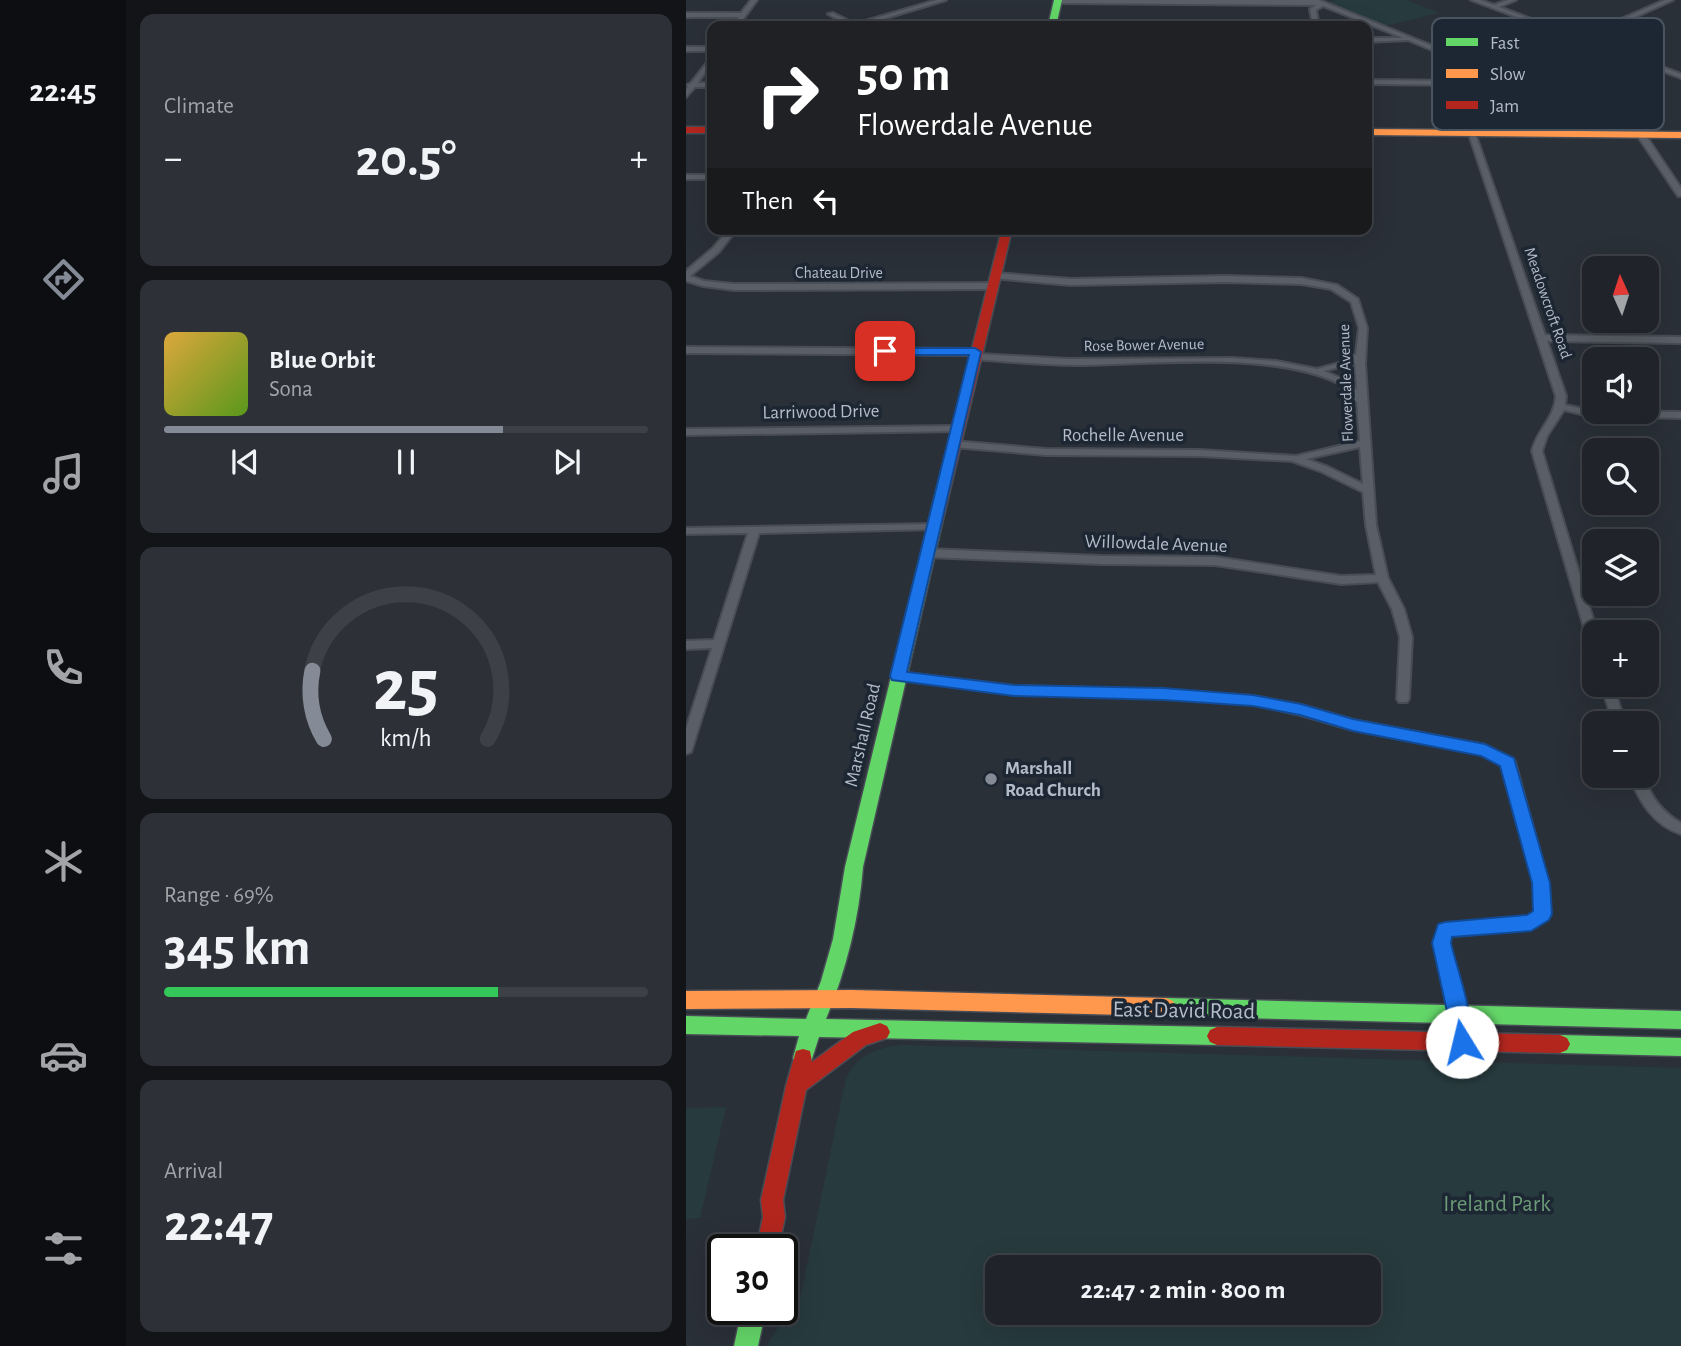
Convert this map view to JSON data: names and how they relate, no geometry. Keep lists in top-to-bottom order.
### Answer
{
  "streets": {
    "street": [
      "Chateau Drive",
      "Meadowcroft Road",
      "Rose Bower Avenue",
      "Flowerdale Avenue",
      "Larriwood Drive",
      "Rochelle Avenue",
      "Willowdale Avenue",
      "Marshall Road",
      "East David Road"
    ]
  },
  "crossings": [
    ["Chateau Drive", "Flowerdale Avenue"],
    ["Chateau Drive", "Marshall Road"],
    ["Rose Bower Avenue", "Flowerdale Avenue"],
    ["Rose Bower Avenue", "Marshall Road"],
    ["Flowerdale Avenue", "Rochelle Avenue"],
    ["Flowerdale Avenue", "Willowdale Avenue"],
    ["Flowerdale Avenue", "Marshall Road"],
    ["Larriwood Drive", "Rochelle Avenue"],
    ["Larriwood Drive", "Marshall Road"],
    ["Rochelle Avenue", "Marshall Road"],
    ["Willowdale Avenue", "Marshall Road"],
    ["Marshall Road", "East David Road"]
  ],
  "parks": ["Ireland Park"],
  "places": ["Marshall Road Church"],
  "legend": ["Fast", "Slow", "Jam"],
  "north": "top",
  "page": {
    "tabs": "22:45",
    "tile": [
      "Climate",
      ["Range · 69%", "345 km"],
      ["Arrival", "22:47"]
    ],
    "turn": ["50 m", "Flowerdale Avenue"],
    "heat": ["−", "20.5°", "+"],
    "then": "Then",
    "map_buttons": ["+", "−"],
    "song": ["Blue Orbit", "Sona"],
    "limit": "30",
    "trip": "22:47 · 2 min · 800 m",
    "gauge": ["25", "km/h"]
  }
}
